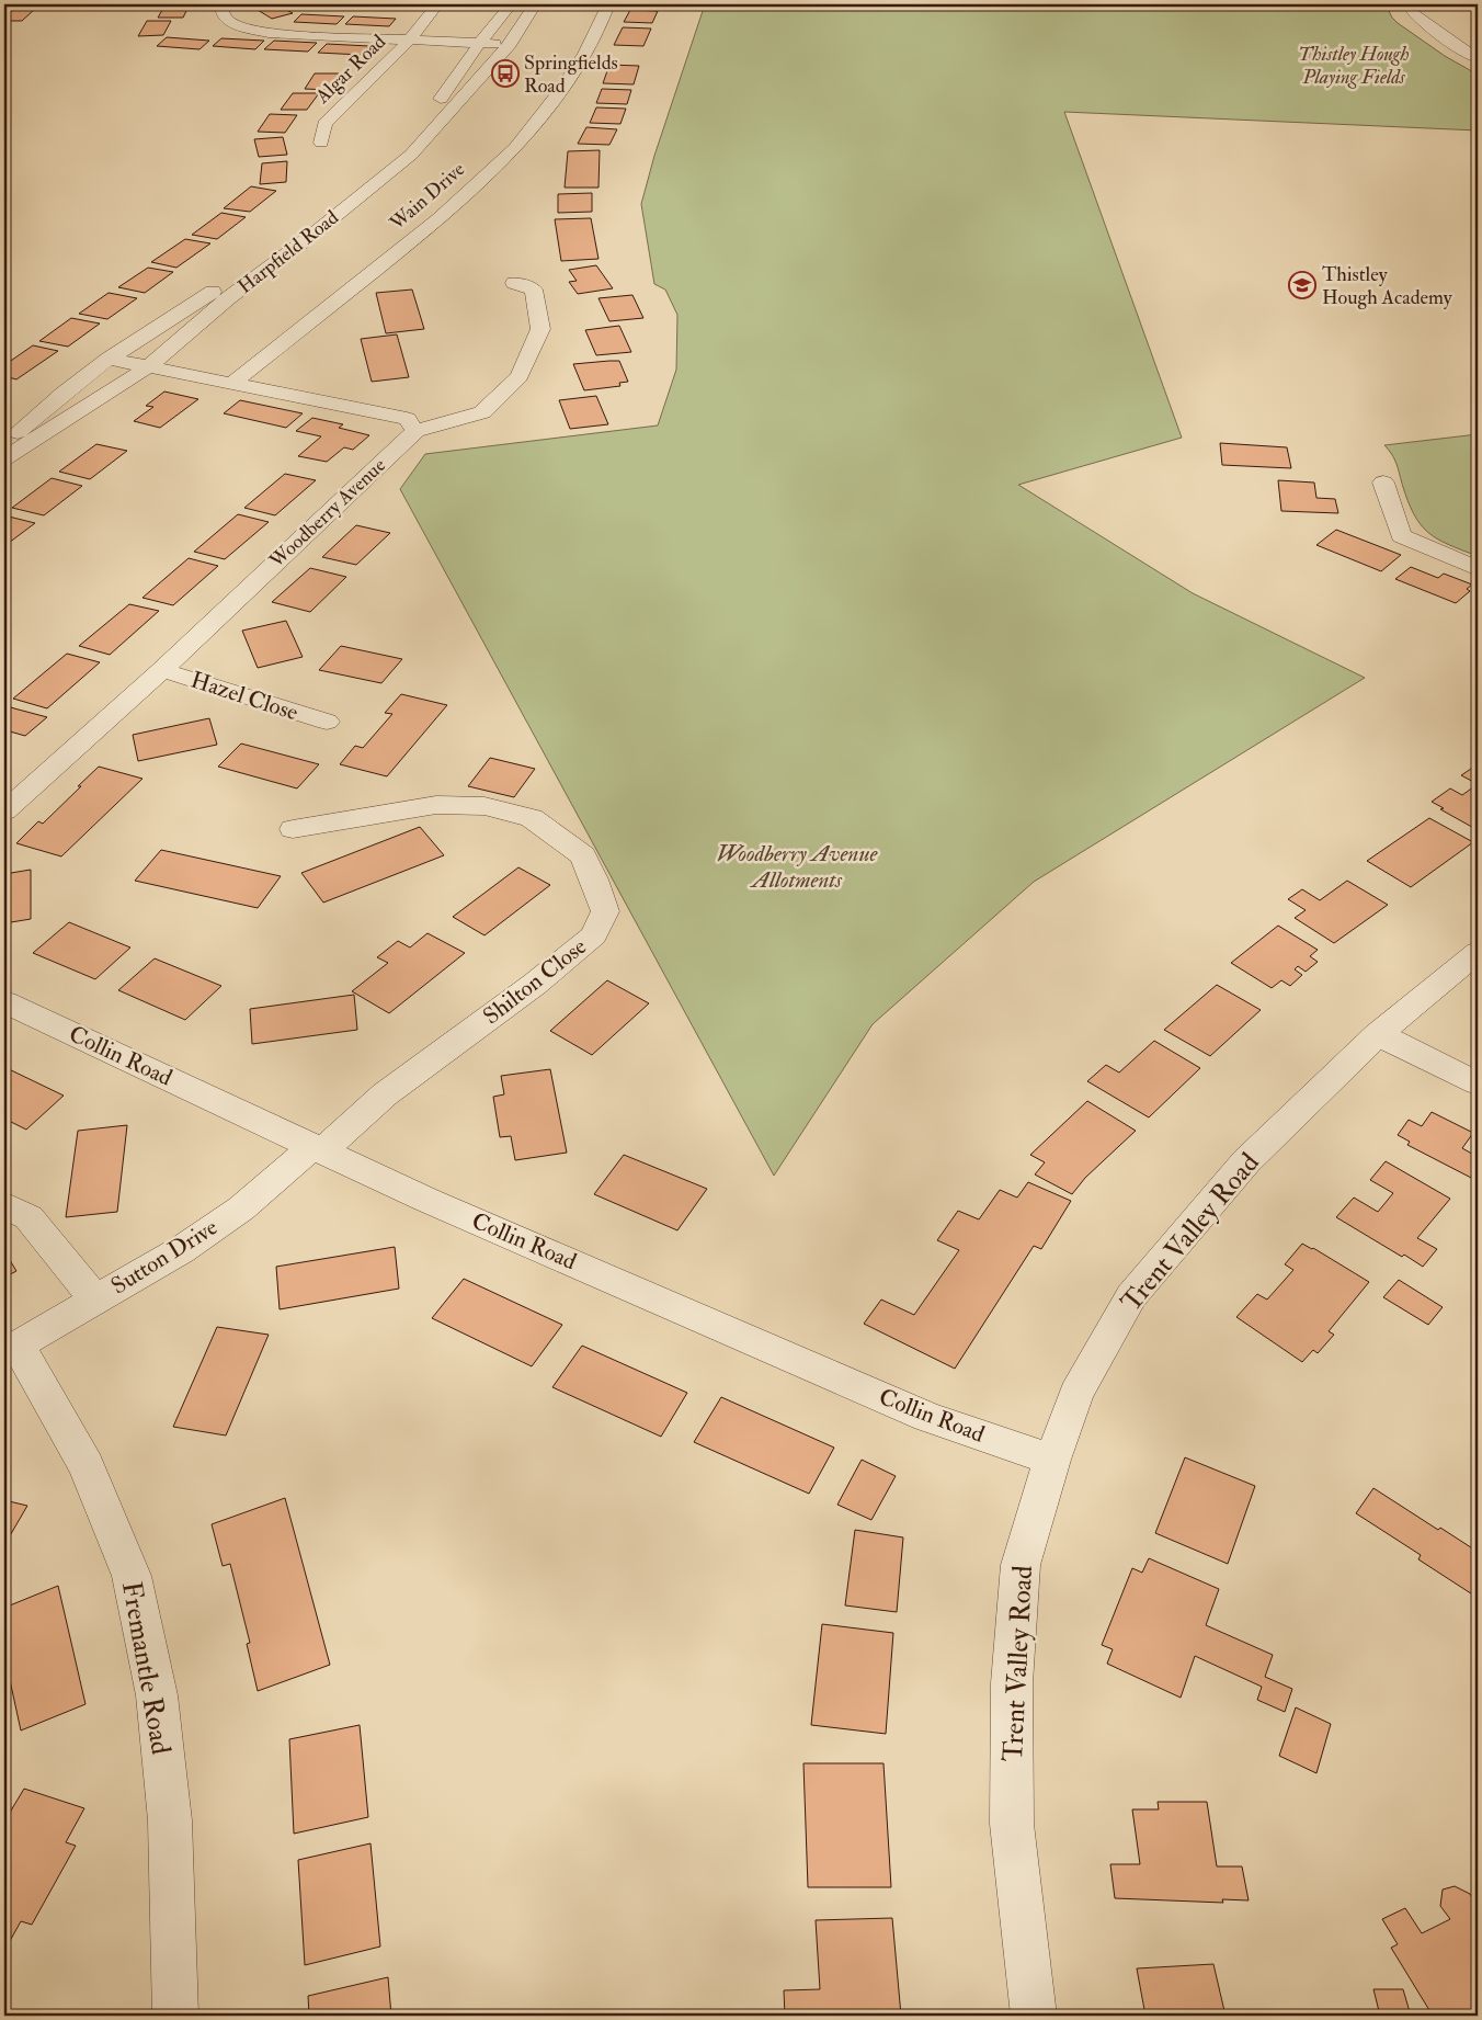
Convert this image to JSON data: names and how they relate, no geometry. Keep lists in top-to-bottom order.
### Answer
{
  "streets": {
    "street": [
      "Algar Road",
      "Wain Drive",
      "Harpfield Road",
      "Woodberry Avenue",
      "Hazel Close",
      "Shilton Close",
      "Collin Road",
      "Trent Valley Road",
      "Sutton Drive",
      "Fremantle Road"
    ]
  },
  "crossings": [
    ["Woodberry Avenue", "Hazel Close"],
    ["Shilton Close", "Collin Road"],
    ["Shilton Close", "Sutton Drive"],
    ["Collin Road", "Trent Valley Road"],
    ["Collin Road", "Sutton Drive"],
    ["Sutton Drive", "Fremantle Road"]
  ],
  "parks": ["Thistley Hough Playing Fields", "Woodberry Avenue Allotments"],
  "places": {
    "bus stop": ["Springfields Road"],
    "school or university": ["Thistley Hough Academy"]
  }
}
